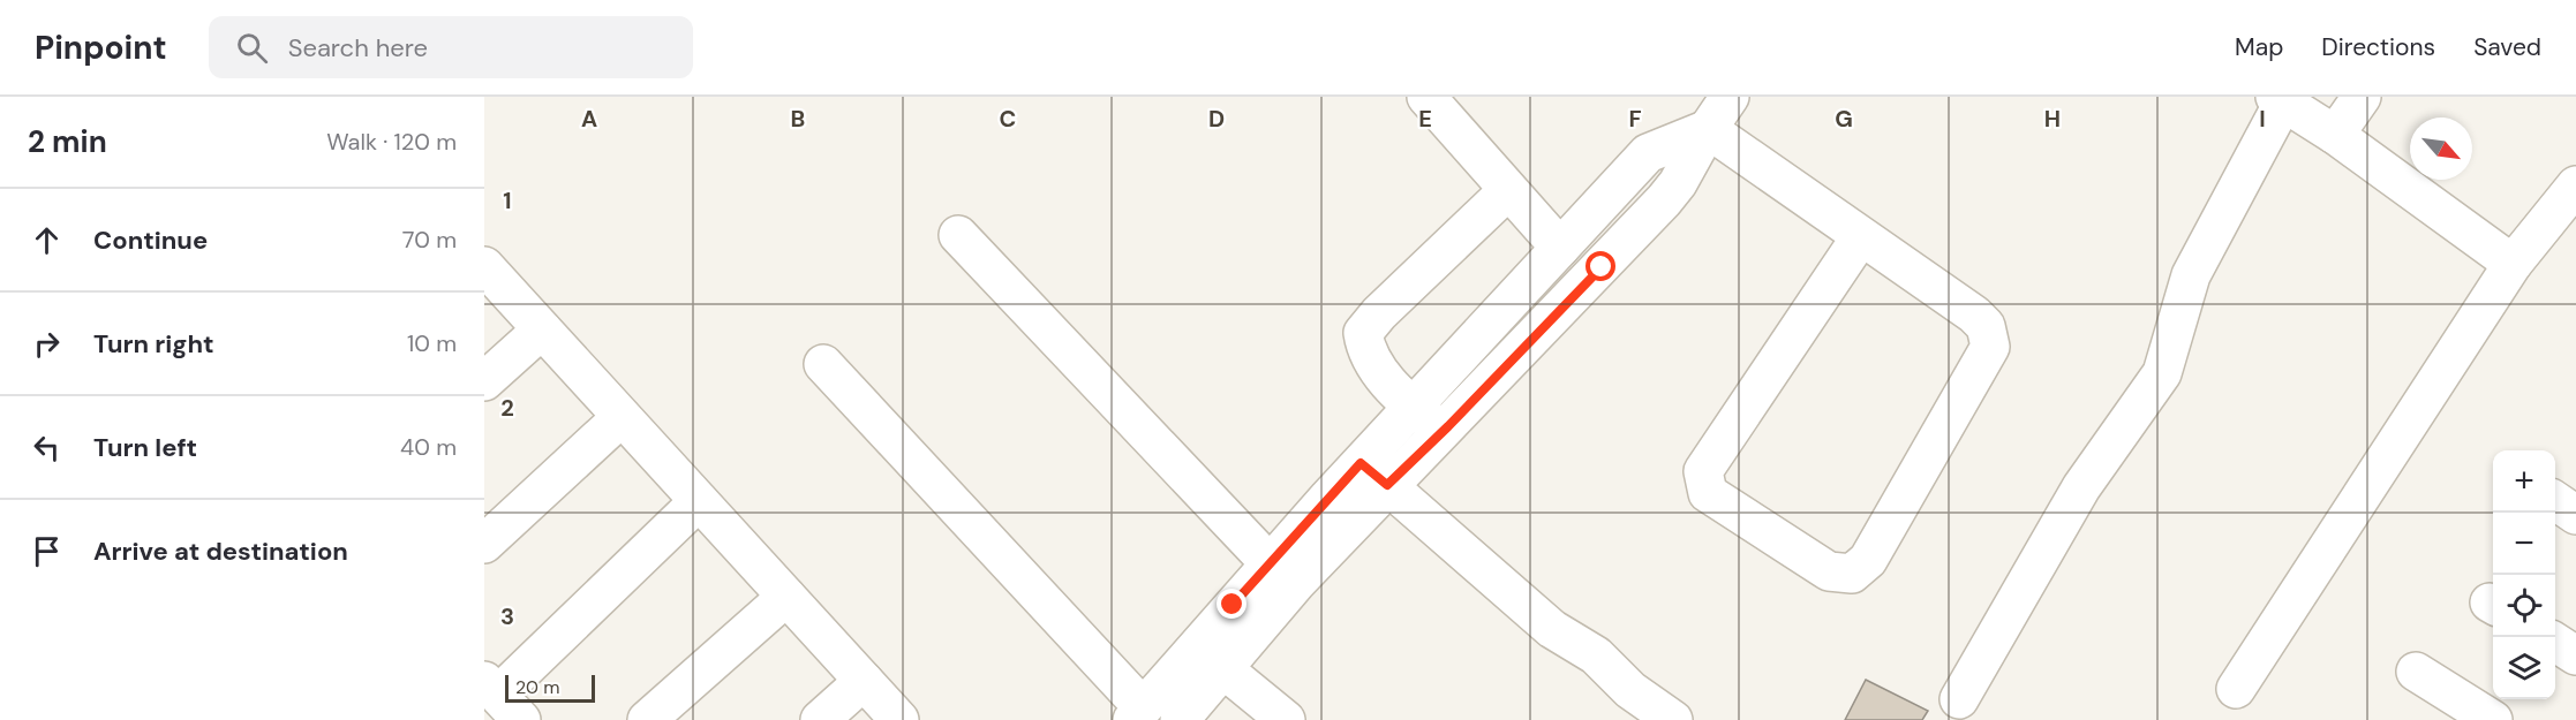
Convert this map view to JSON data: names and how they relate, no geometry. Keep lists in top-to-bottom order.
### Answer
{
  "scale_bar": "20 m",
  "north": "bottom right",
  "page": {
    "header": "Pinpoint",
    "search": "Search here",
    "nav": ["Map", "Directions", "Saved"],
    "heading": ["2 min", "Walk · 120 m"],
    "list": [
      ["Continue", "70 m"],
      ["Turn right", "10 m"],
      ["Turn left", "40 m"],
      "Arrive at destination"
    ],
    "map_buttons": ["+", "−"],
    "scale": "20 m"
  },
  "grid": {
    "columns": [
      "A",
      "B",
      "C",
      "D",
      "E",
      "F",
      "G",
      "H",
      "I"
    ],
    "rows": ["1", "2", "3"]
  }
}
